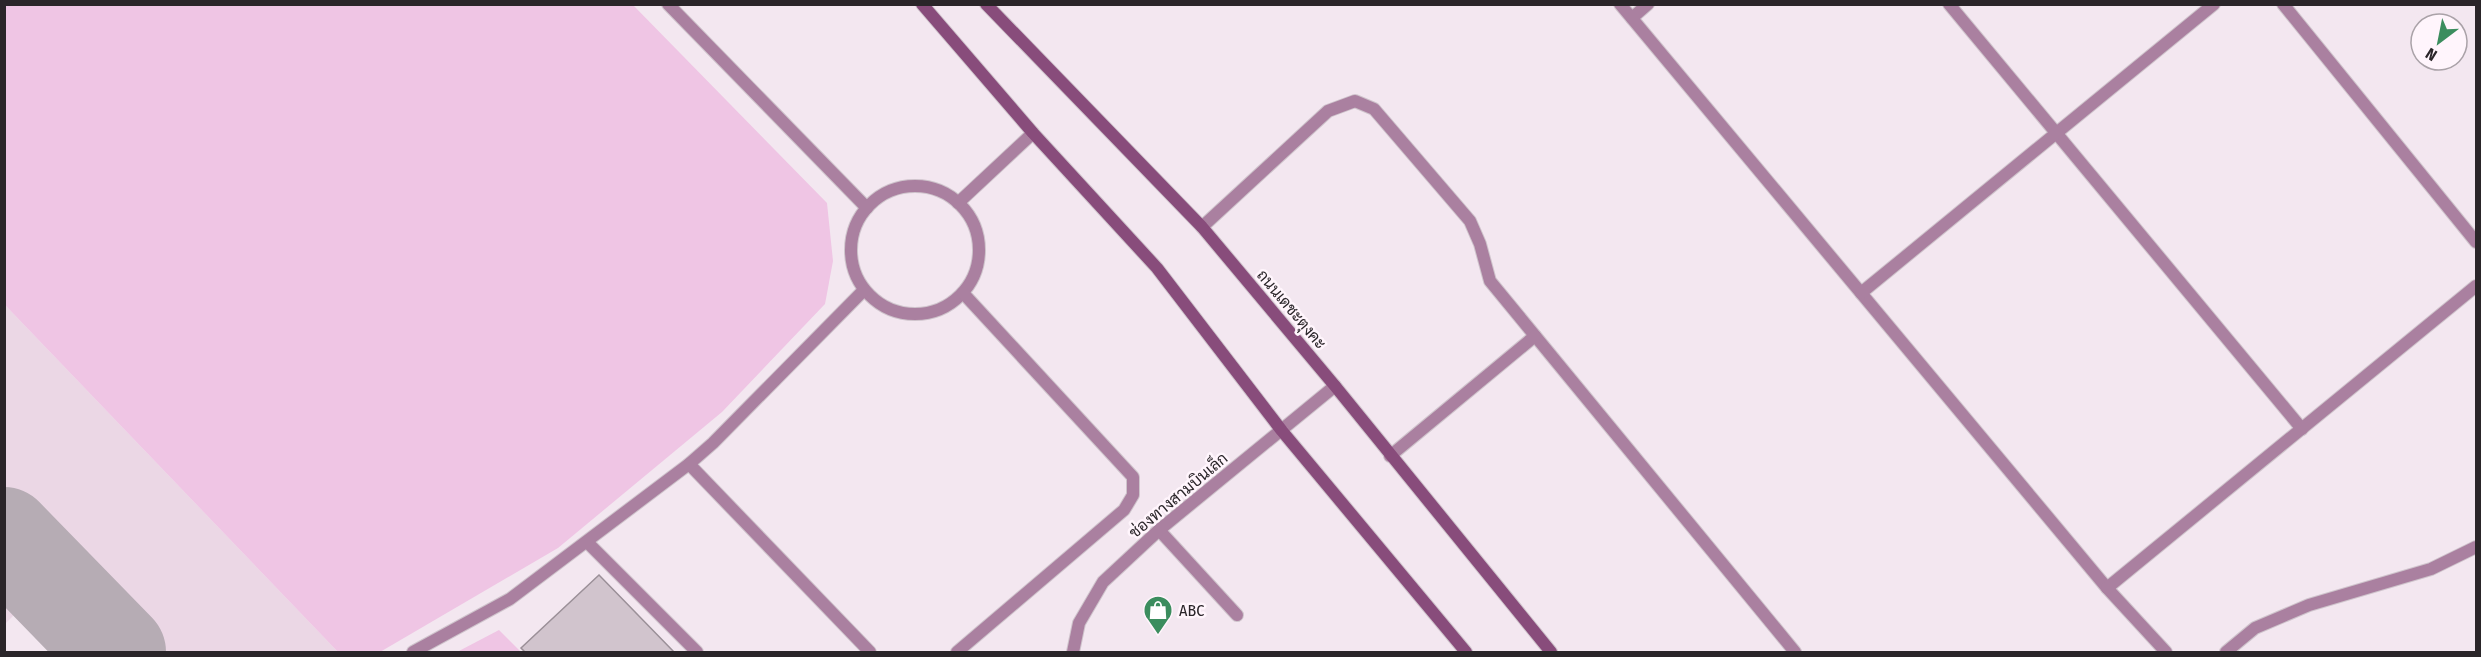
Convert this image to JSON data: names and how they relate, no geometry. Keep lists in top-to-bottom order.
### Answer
{
  "streets": {
    "street": ["ถนนเดชะตุงคะ", "ช่องทางสามบินเล็ก"]
  },
  "crossings": [
    ["ถนนเดชะตุงคะ", "ช่องทางสามบินเล็ก"]
  ],
  "places": {
    "shop": ["ABC"]
  },
  "north": "bottom left"
}
